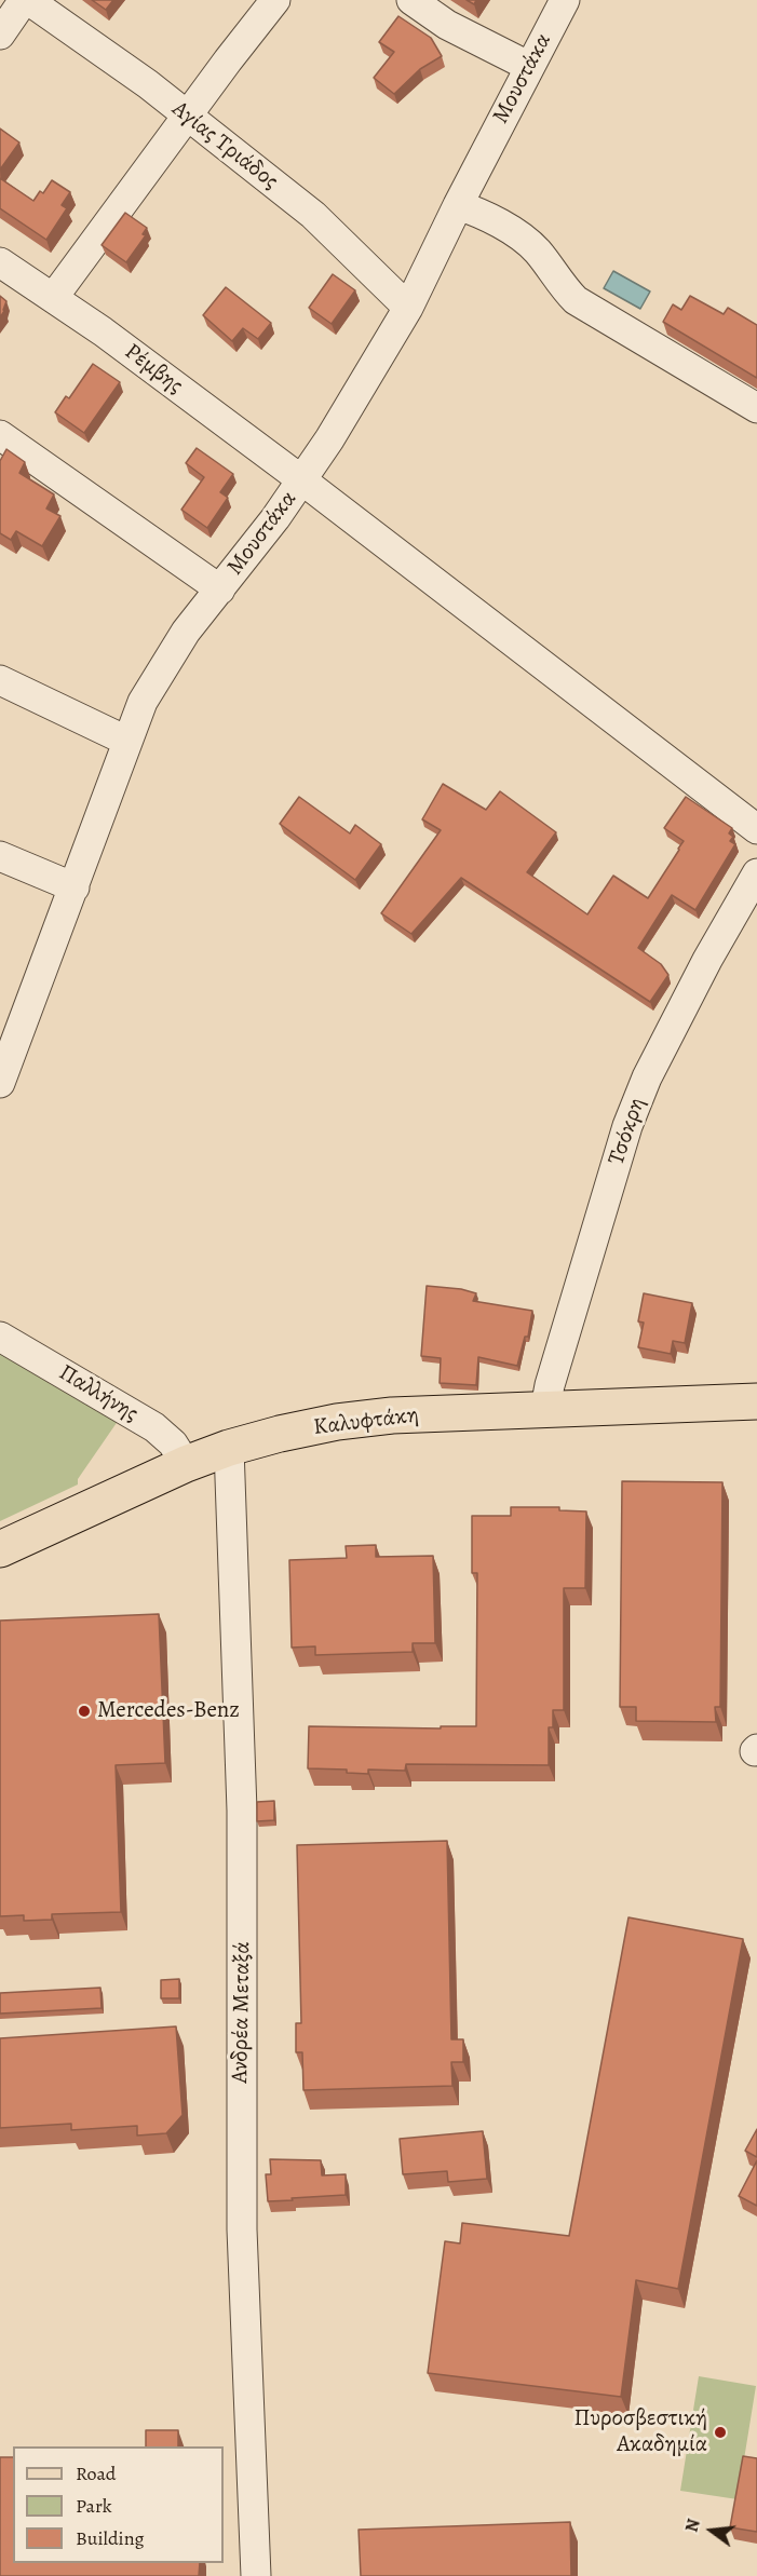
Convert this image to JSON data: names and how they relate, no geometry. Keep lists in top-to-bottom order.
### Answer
{
  "streets": {
    "main road": ["Καλυφτάκη"],
    "street": [
      "Μουστάκα",
      "Αγίας Τριάδος",
      "Ρέμβης",
      "Τσόκρη",
      "Παλλήνης",
      "Ανδρέα Μεταξά"
    ]
  },
  "crossings": [
    ["Μουστάκα", "Αγίας Τριάδος"],
    ["Μουστάκα", "Ρέμβης"],
    ["Τσόκρη", "Καλυφτάκη"],
    ["Παλλήνης", "Καλυφτάκη"],
    ["Καλυφτάκη", "Ανδρέα Μεταξά"]
  ],
  "places": ["Mercedes-Benz", "Πυροσβεστική Ακαδημία"],
  "legend": ["Road", "Park", "Building"],
  "north": "left"
}
